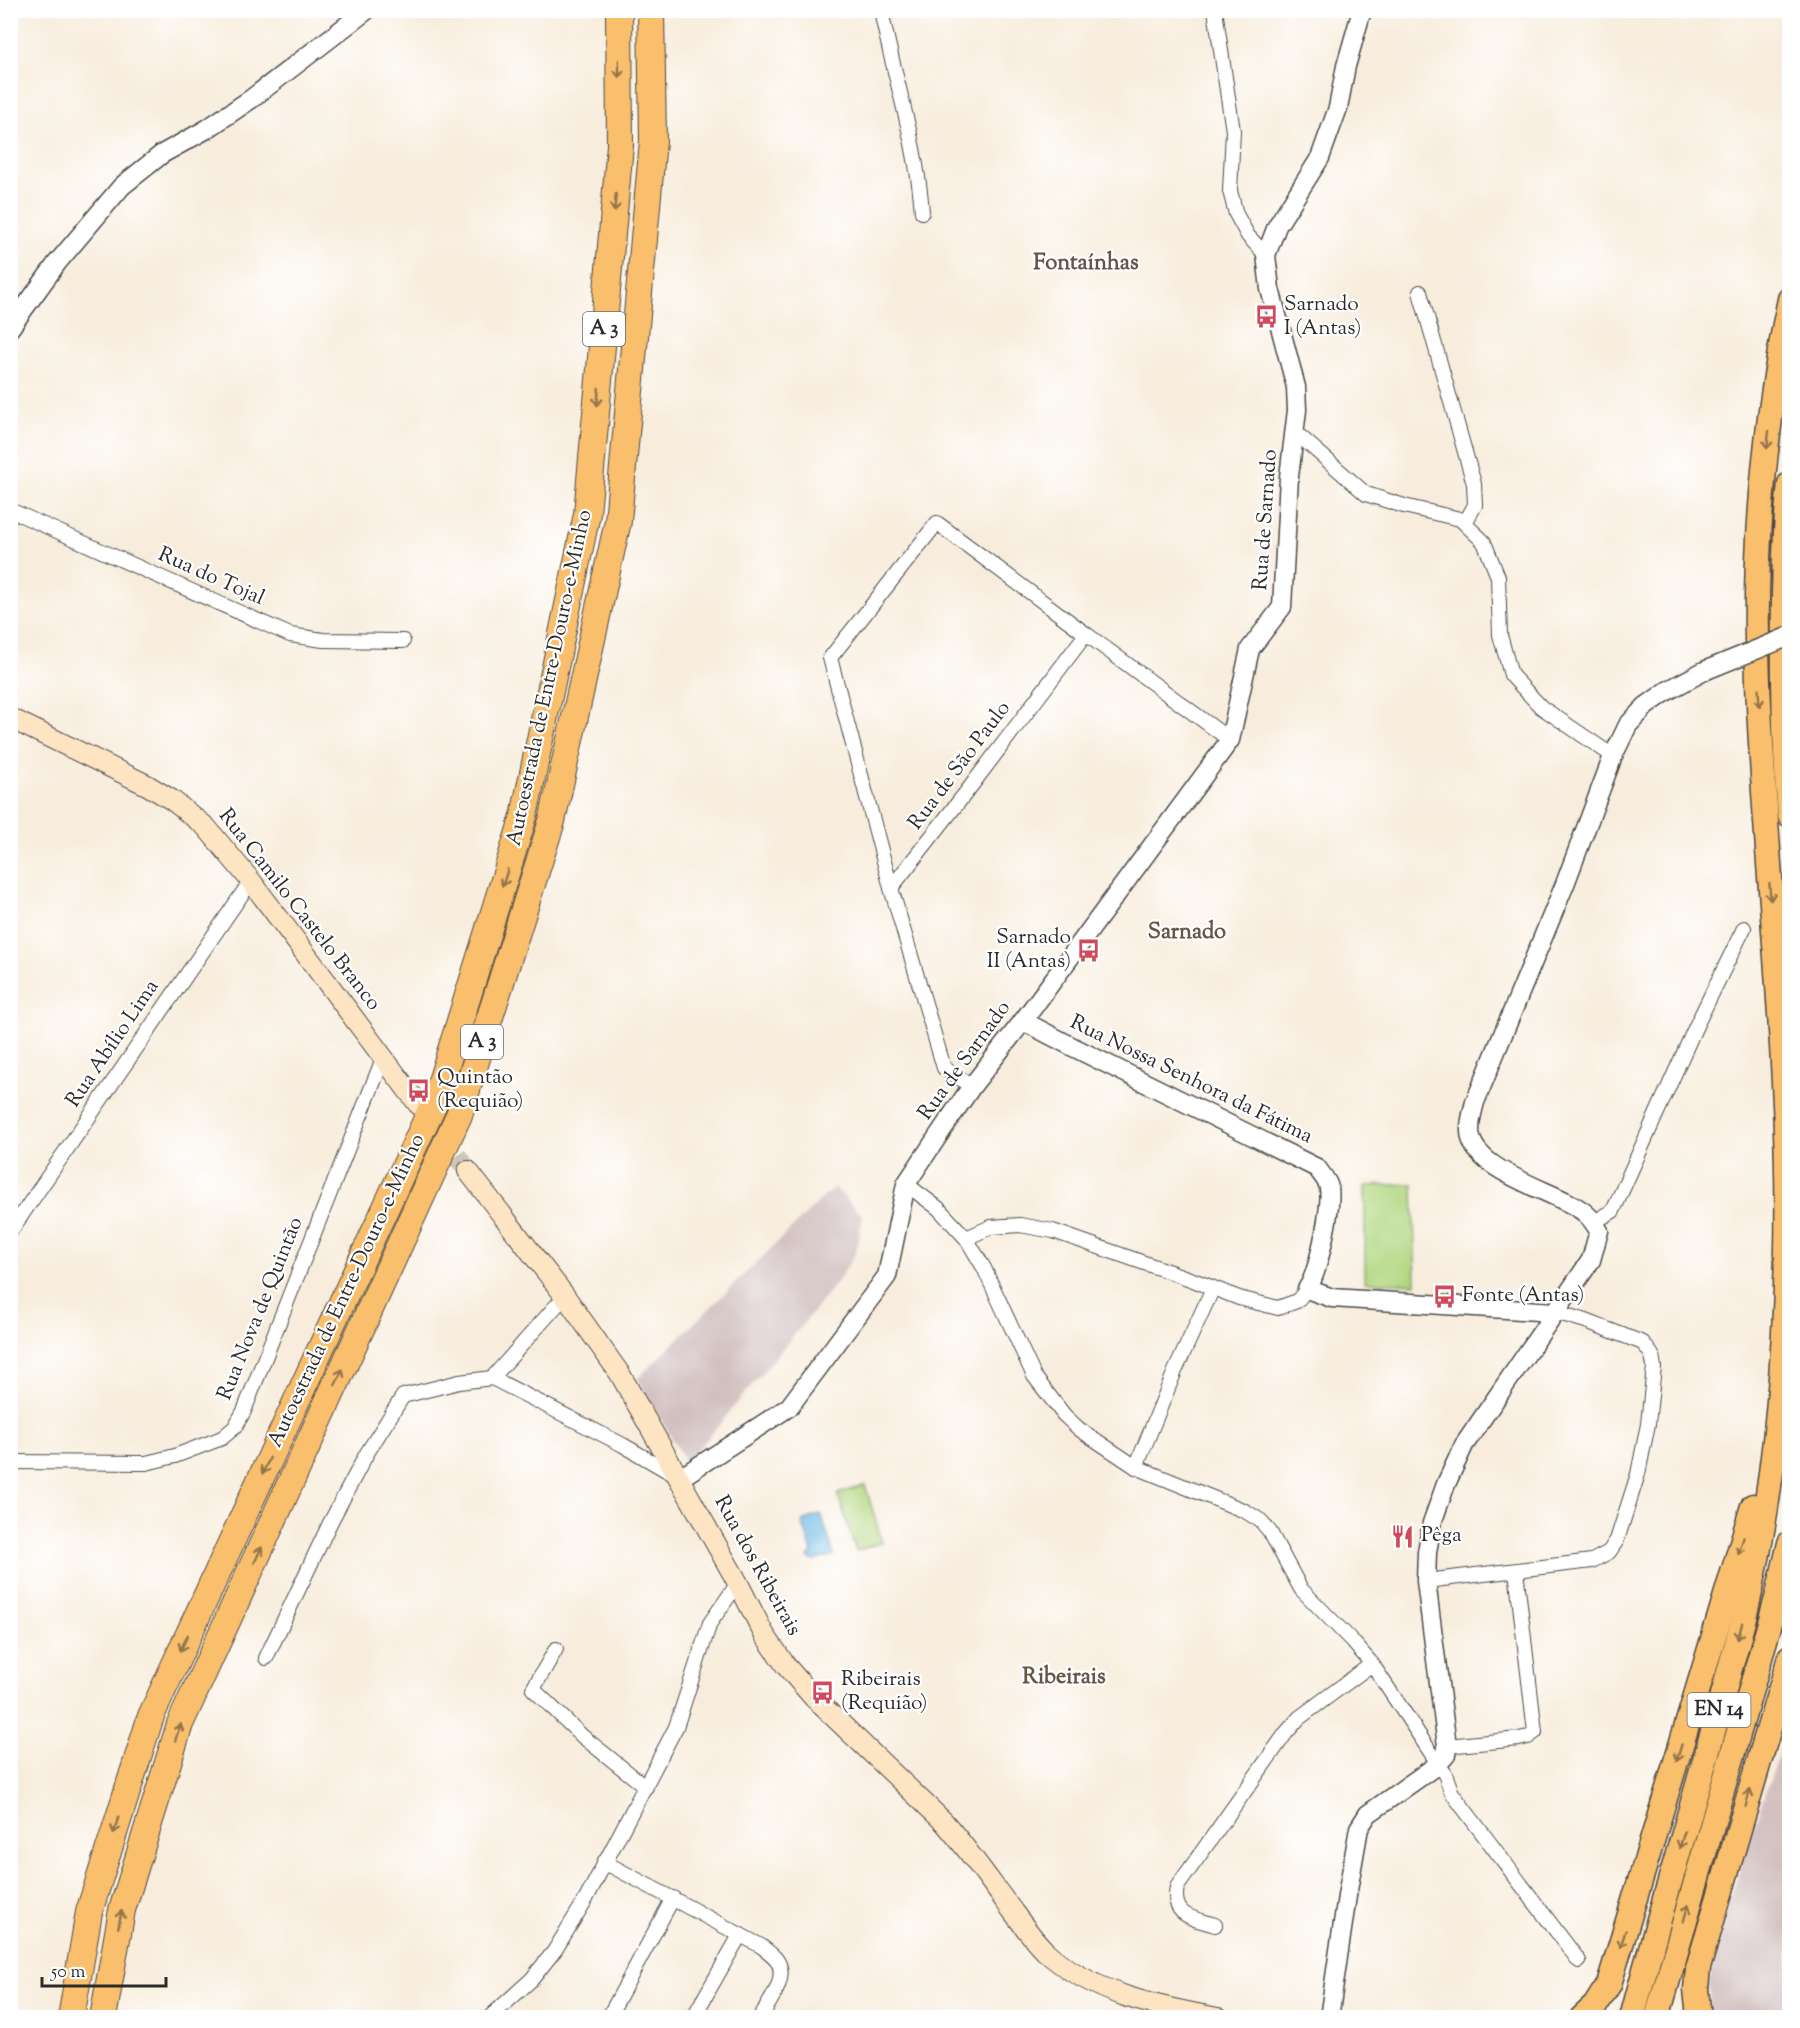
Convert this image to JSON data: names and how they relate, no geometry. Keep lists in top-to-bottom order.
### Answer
{
  "streets": {
    "highway": ["A 3", "Autoestrada de Entre-Douro-e-Minho", "EN 14"],
    "main road": ["Rua Camilo Castelo Branco", "Rua dos Ribeirais"],
    "street": [
      "Rua de Sarnado",
      "Rua do Tojal",
      "Rua de São Paulo",
      "Rua Abílio Lima",
      "Rua Nossa Senhora da Fátima",
      "Rua Nova de Quintão"
    ]
  },
  "crossings": [
    ["Rua de Sarnado", "Rua Nossa Senhora da Fátima"],
    ["Rua de Sarnado", "Rua dos Ribeirais"],
    ["Rua Camilo Castelo Branco", "Rua Abílio Lima"],
    ["Rua Camilo Castelo Branco", "Rua Nova de Quintão"]
  ],
  "districts": ["Fontaínhas", "Sarnado", "Ribeirais"],
  "places": {
    "bus stop": [
      "Sarnado I (Antas)",
      "Sarnado II (Antas)",
      "Quintão (Requião)",
      "Fonte (Antas)",
      "Ribeirais (Requião)"
    ],
    "restaurant": ["Pêga"]
  },
  "scale_bar": "50 m"
}
